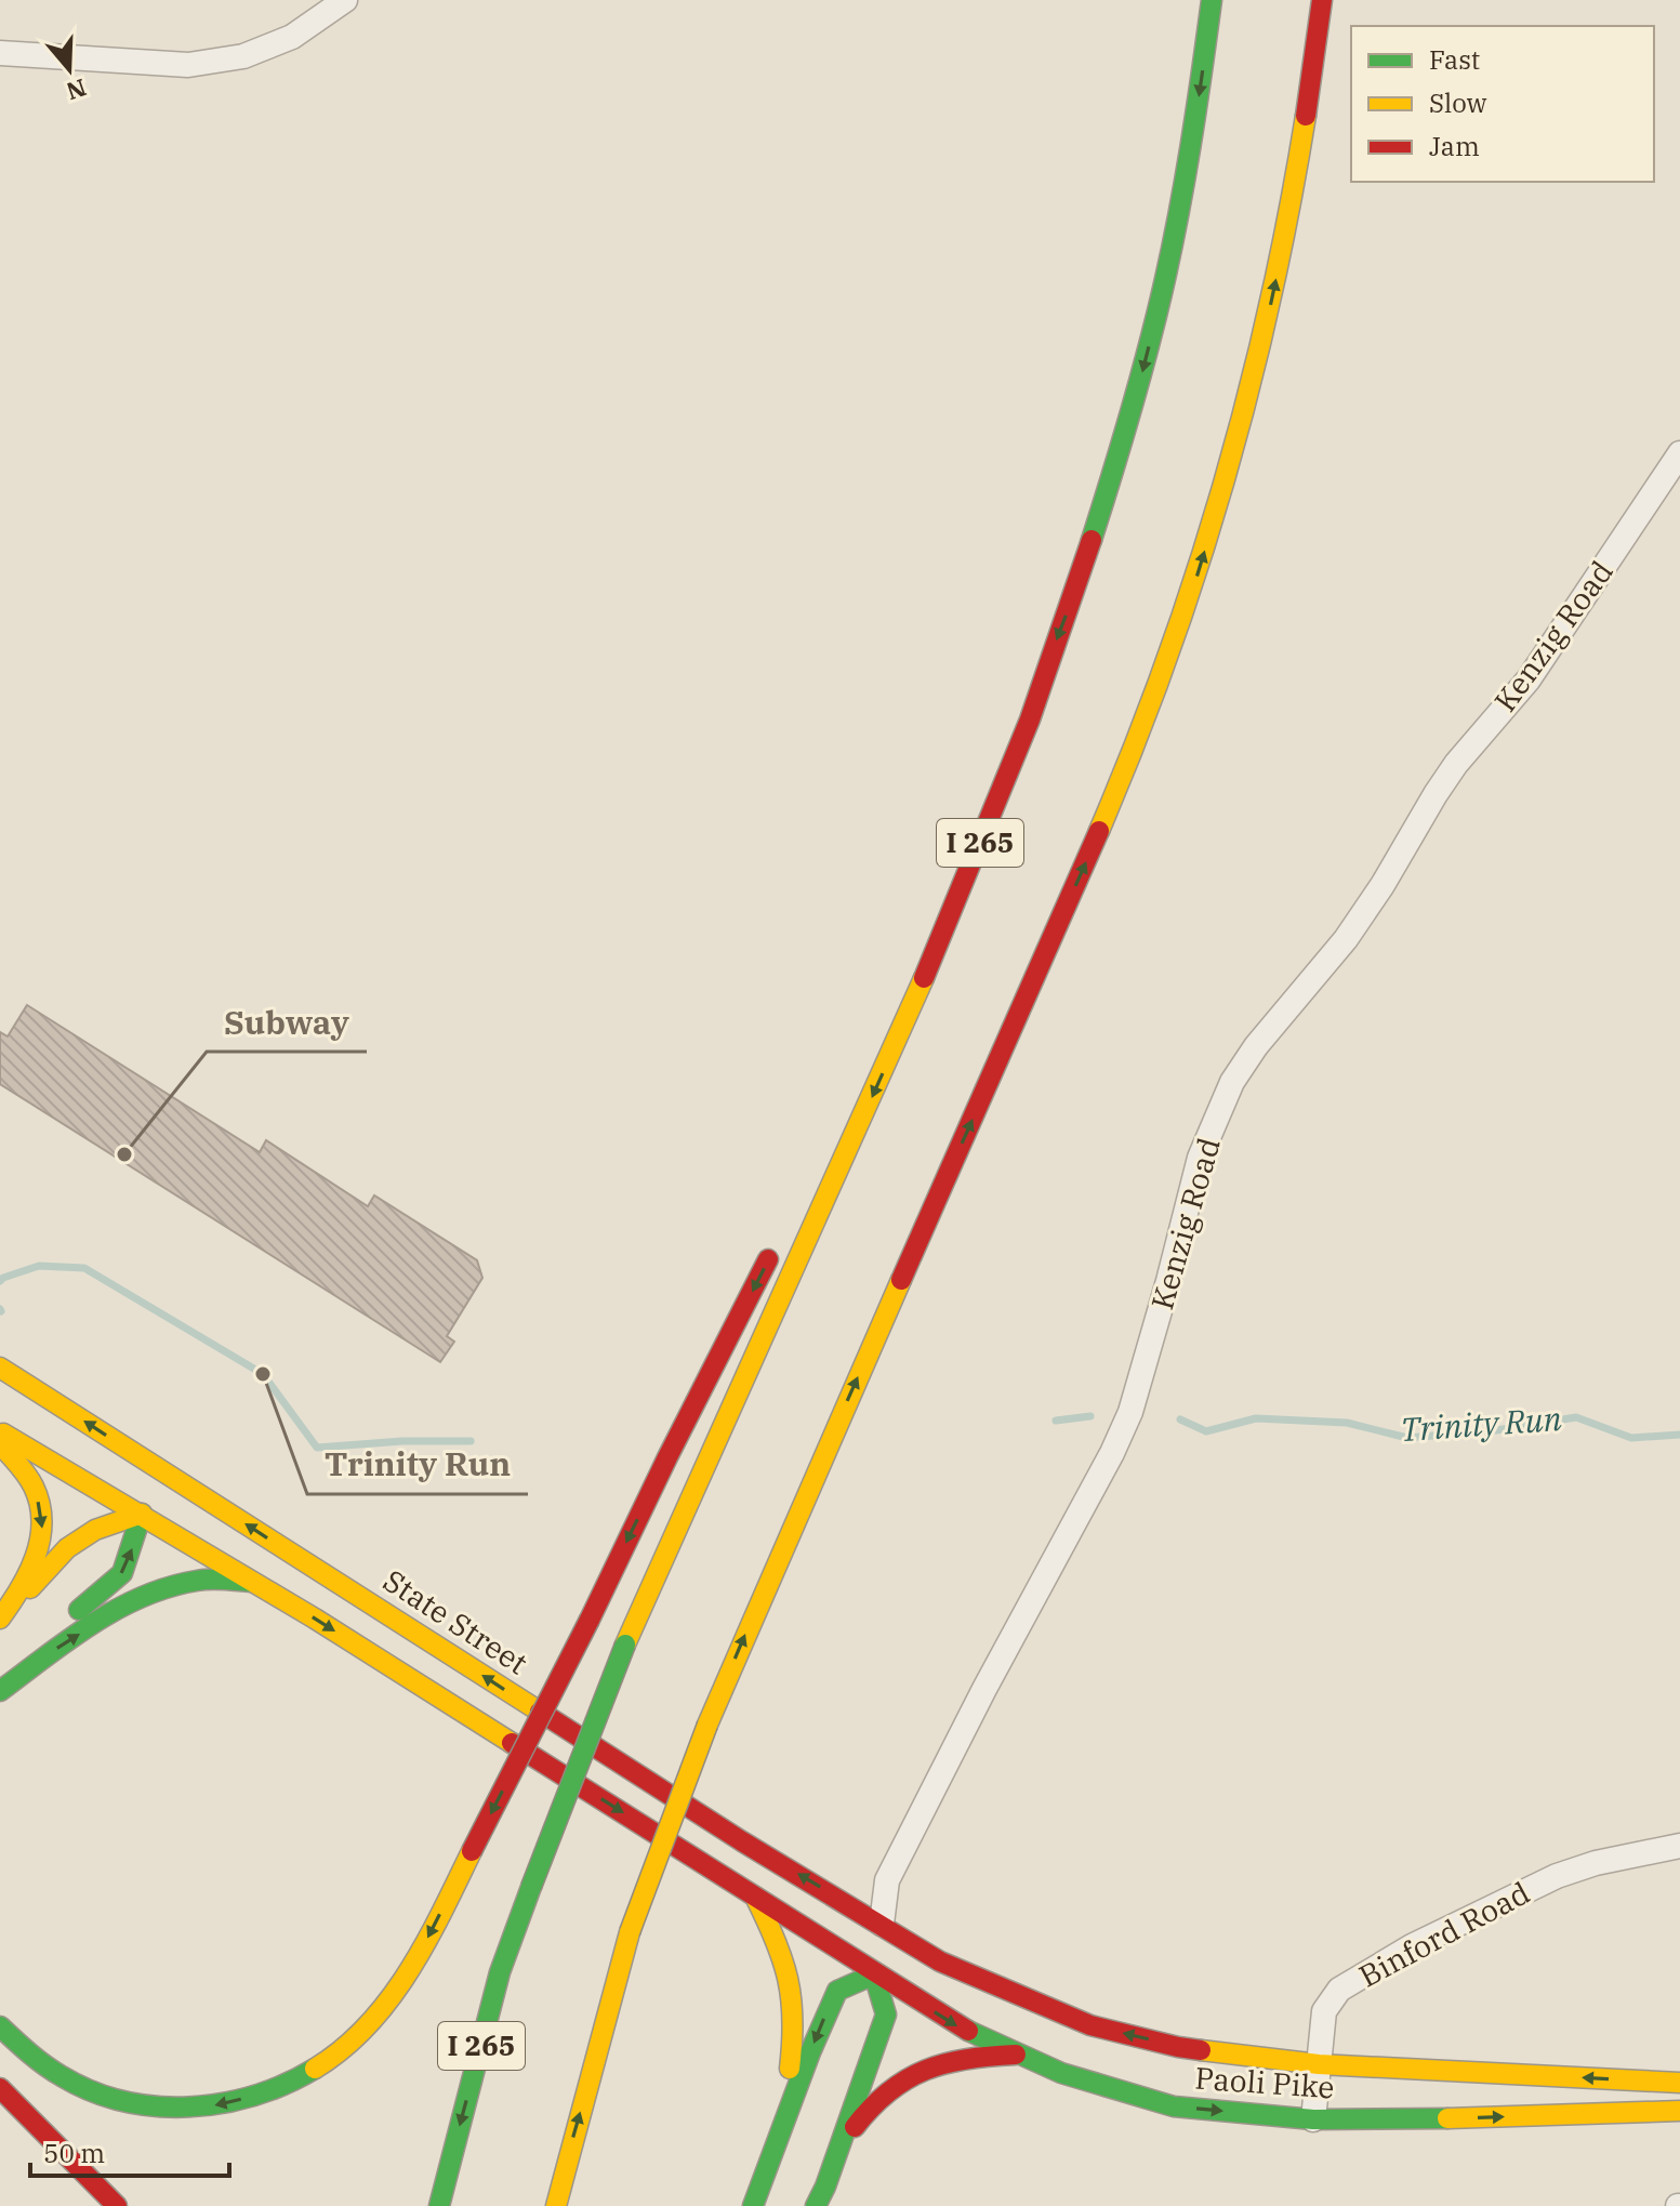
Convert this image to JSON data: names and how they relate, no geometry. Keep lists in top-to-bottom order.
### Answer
{
  "streets": {
    "main road": ["I 265", "State Street", "Paoli Pike"],
    "street": ["Kenzig Road", "Binford Road"]
  },
  "crossings": [
    ["Kenzig Road", "State Street"],
    ["Kenzig Road", "Paoli Pike"],
    ["State Street", "Paoli Pike"],
    ["Binford Road", "Paoli Pike"]
  ],
  "water": ["Trinity Run"],
  "places": ["Subway", "Trinity Run"],
  "legend": ["Fast", "Slow", "Jam"],
  "scale_bar": "50 m",
  "north": "bottom"
}
